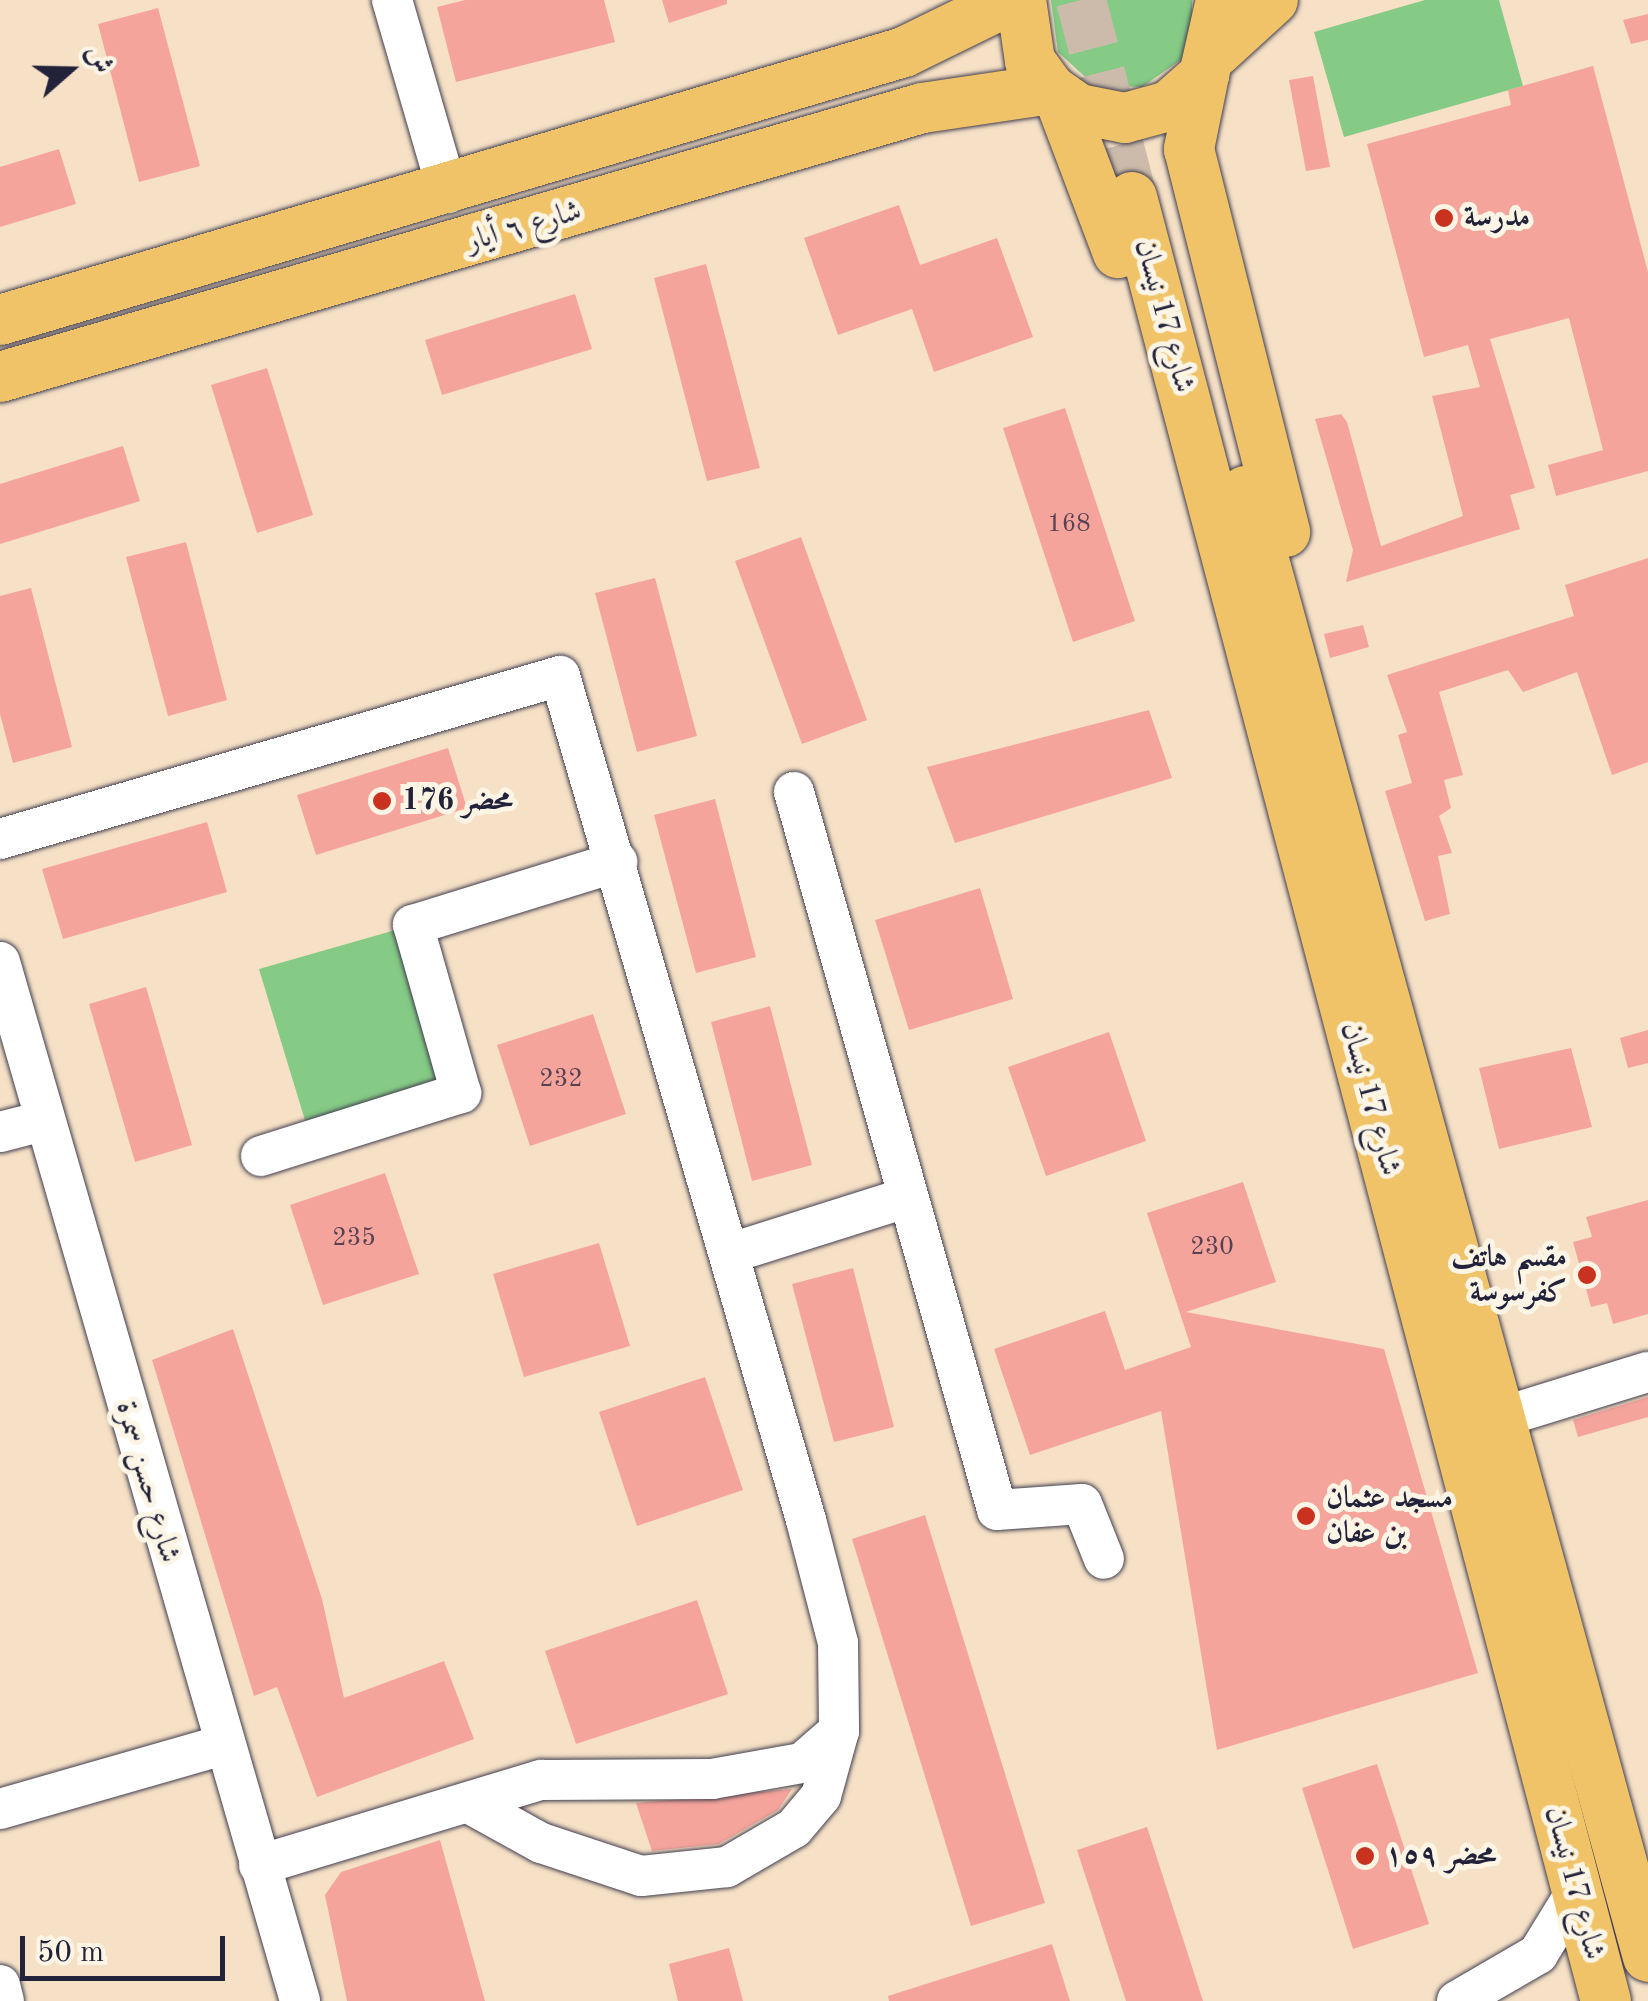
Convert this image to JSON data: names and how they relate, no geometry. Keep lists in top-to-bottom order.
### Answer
{
  "streets": {
    "main road": ["شارع ٦ أيار", "شارع 17 نيسان"],
    "street": ["شارع حسن سمرة"]
  },
  "places": [
    "مدرسة",
    "محضر 176",
    "مقسم هاتف كفرسوسة",
    "مسجد عثمان بن عفان",
    "محضر ١٥٩"
  ],
  "house_numbers": [
    "168",
    "232",
    "235",
    "230"
  ],
  "scale_bar": "50 m",
  "north": "right"
}
